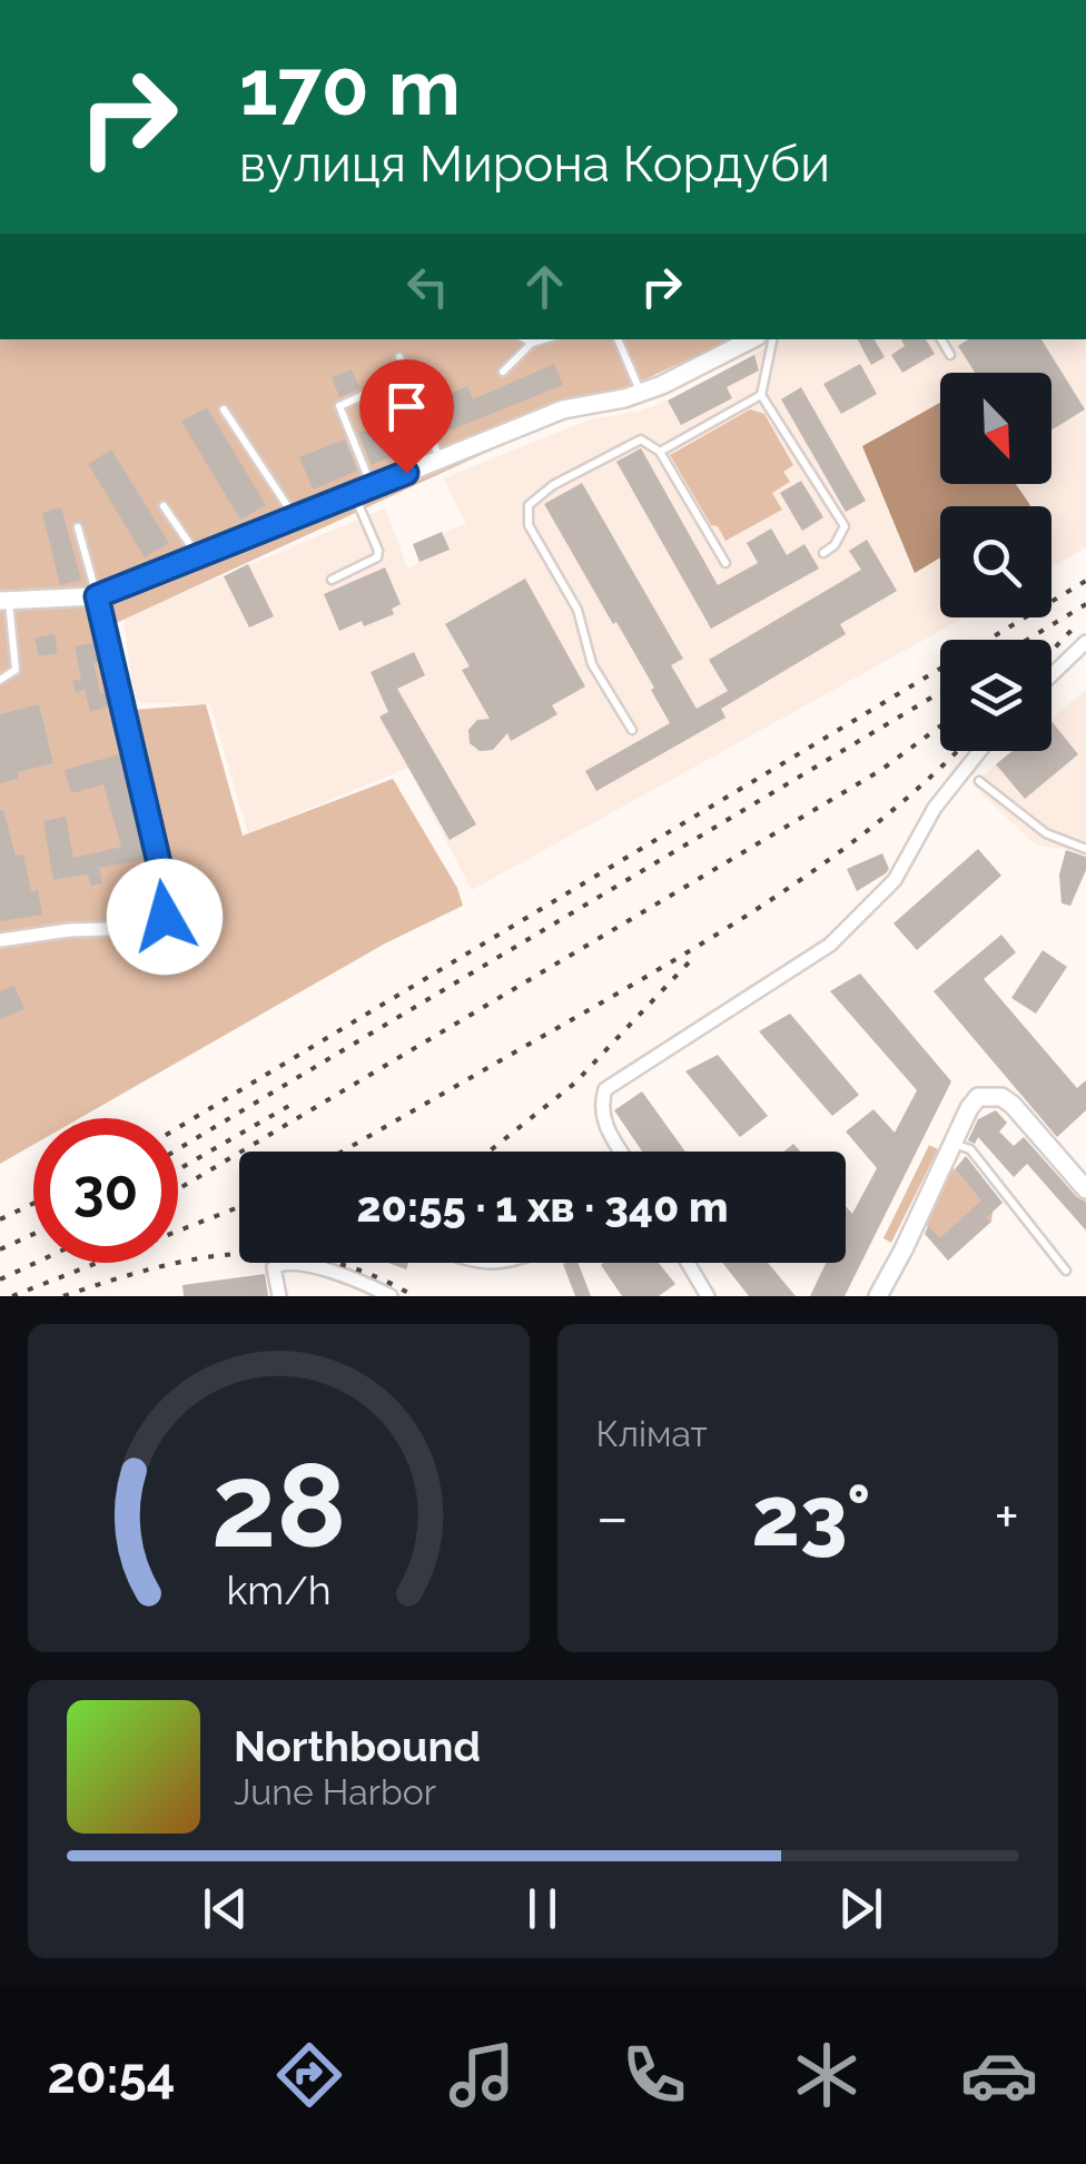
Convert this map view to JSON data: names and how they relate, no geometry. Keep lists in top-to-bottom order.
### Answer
{
  "north": "bottom right",
  "page": {
    "turn": ["170 m", "вулиця Мирона Кордуби"],
    "limit": "30",
    "trip": "20:55 · 1 хв · 340 m",
    "tile": "Клімат",
    "heat": ["−", "23°", "+"],
    "song": ["Northbound", "June Harbor"],
    "tabs": "20:54",
    "gauge": ["28", "km/h"]
  }
}
